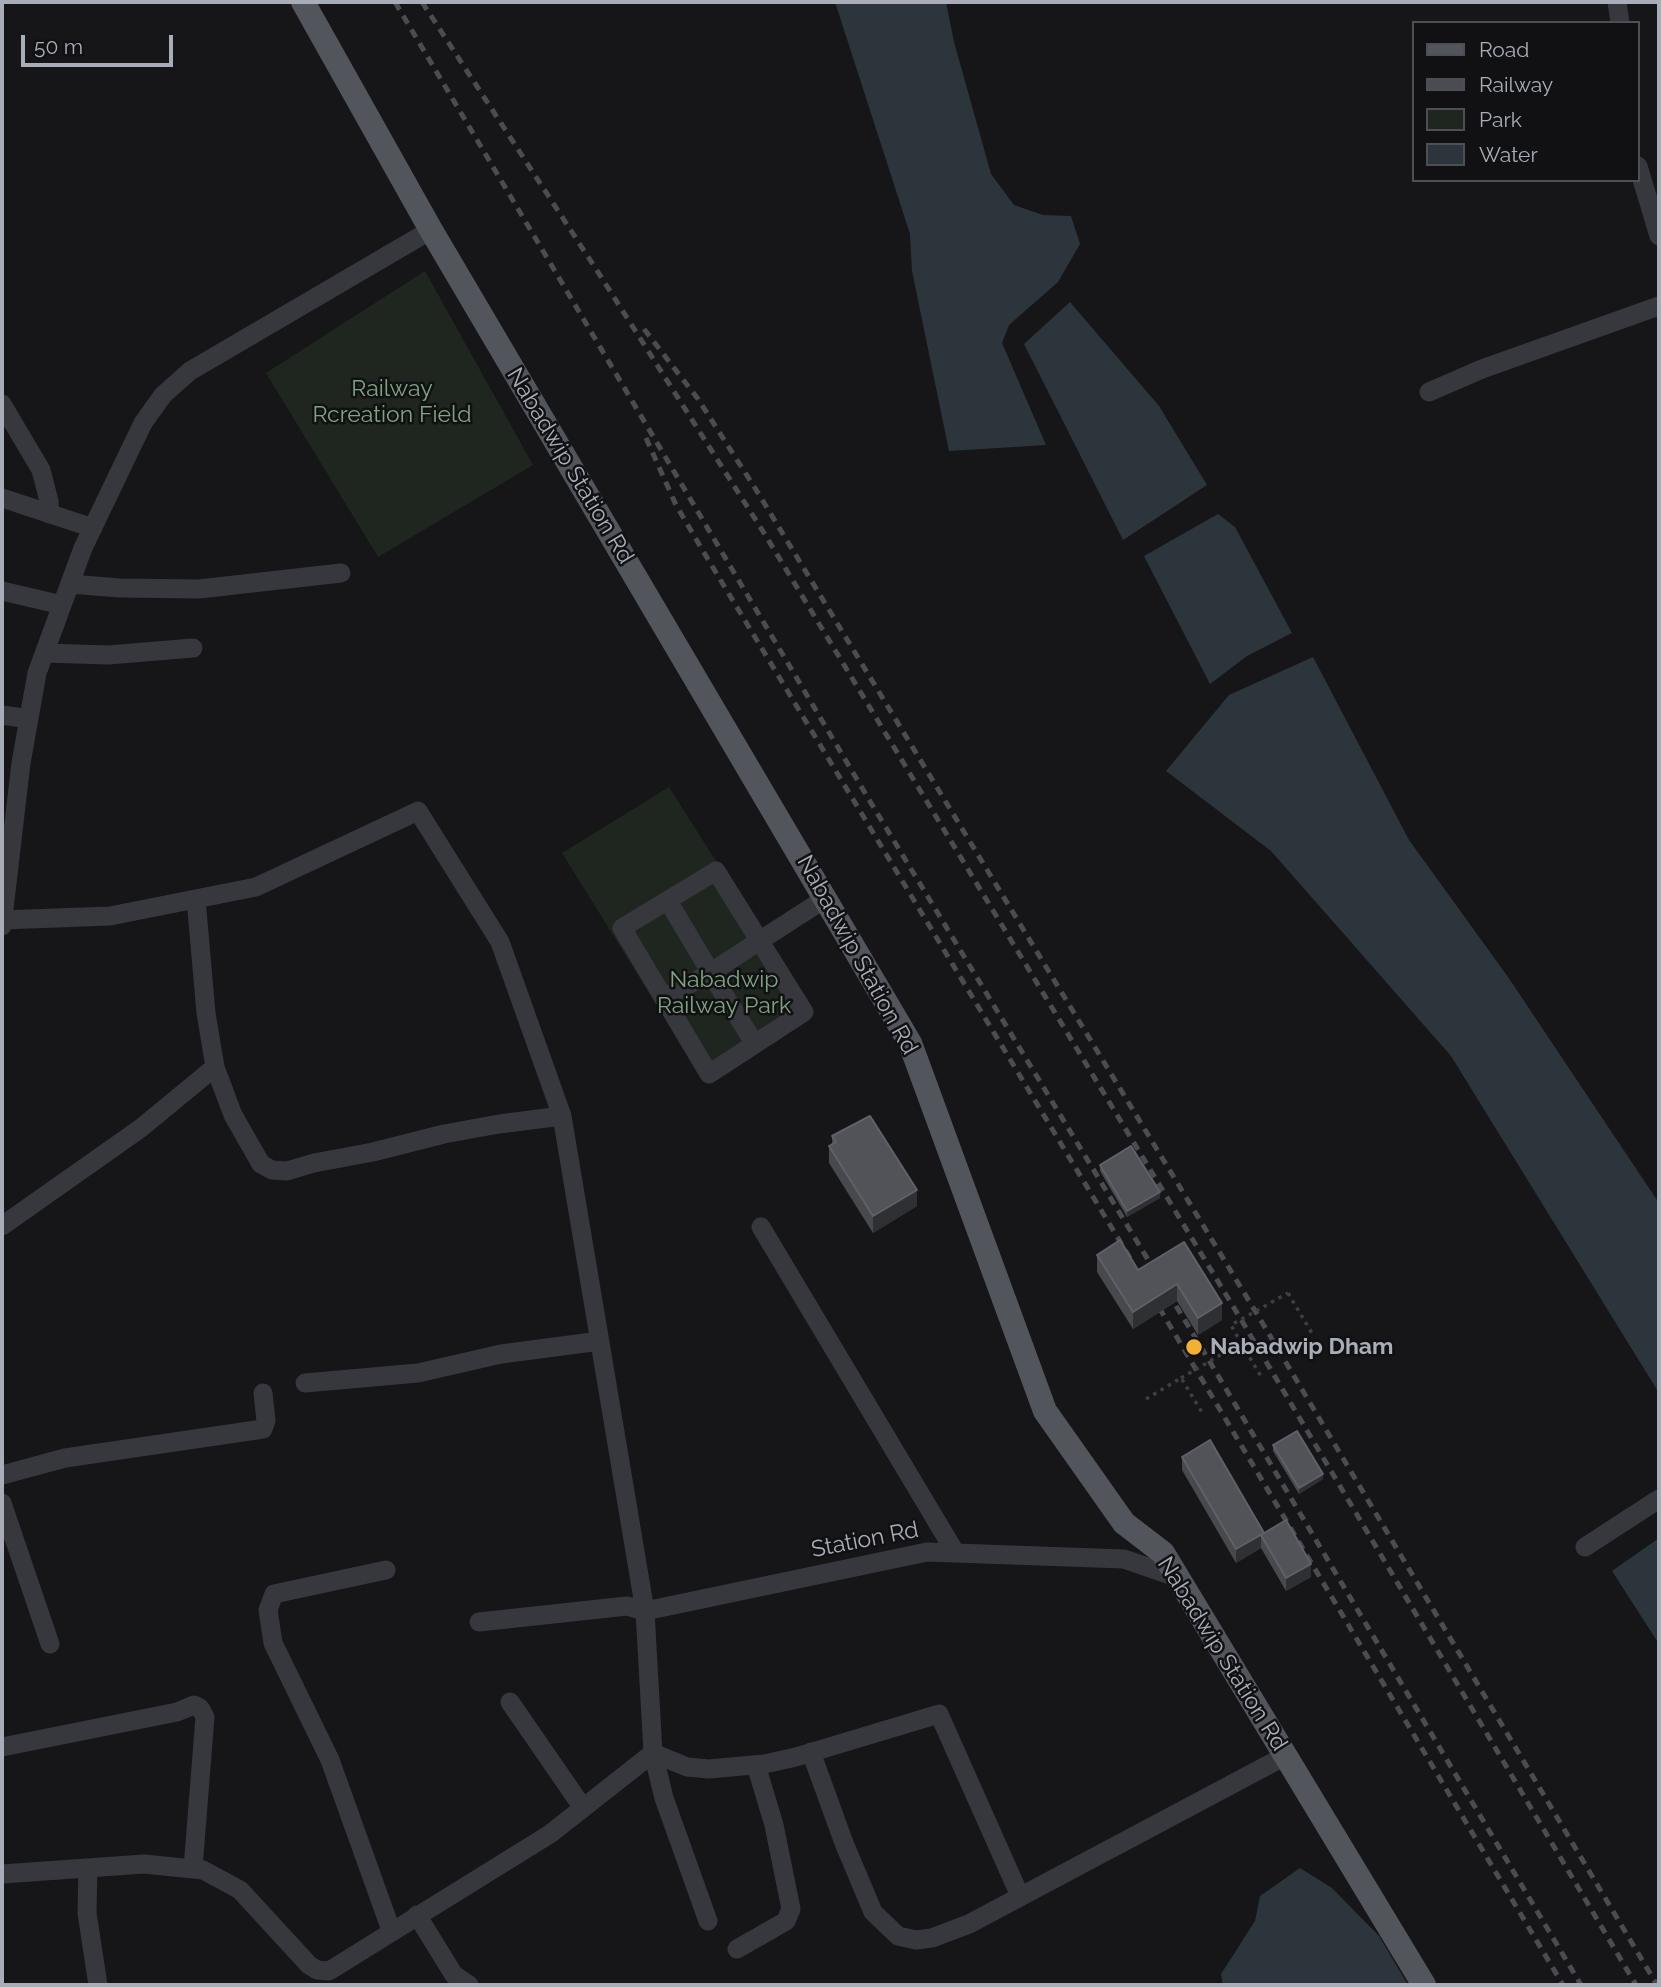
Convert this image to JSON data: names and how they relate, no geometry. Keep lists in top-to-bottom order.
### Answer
{
  "streets": {
    "main road": ["Nabadwip Station Rd"],
    "street": ["Station Rd"]
  },
  "crossings": [
    ["Nabadwip Station Rd", "Station Rd"]
  ],
  "parks": ["Railway Rcreation Field", "Nabadwip Railway Park"],
  "places": ["Nabadwip Dham"],
  "legend": [
    "Road",
    "Railway",
    "Park",
    "Water"
  ],
  "scale_bar": "50 m"
}
